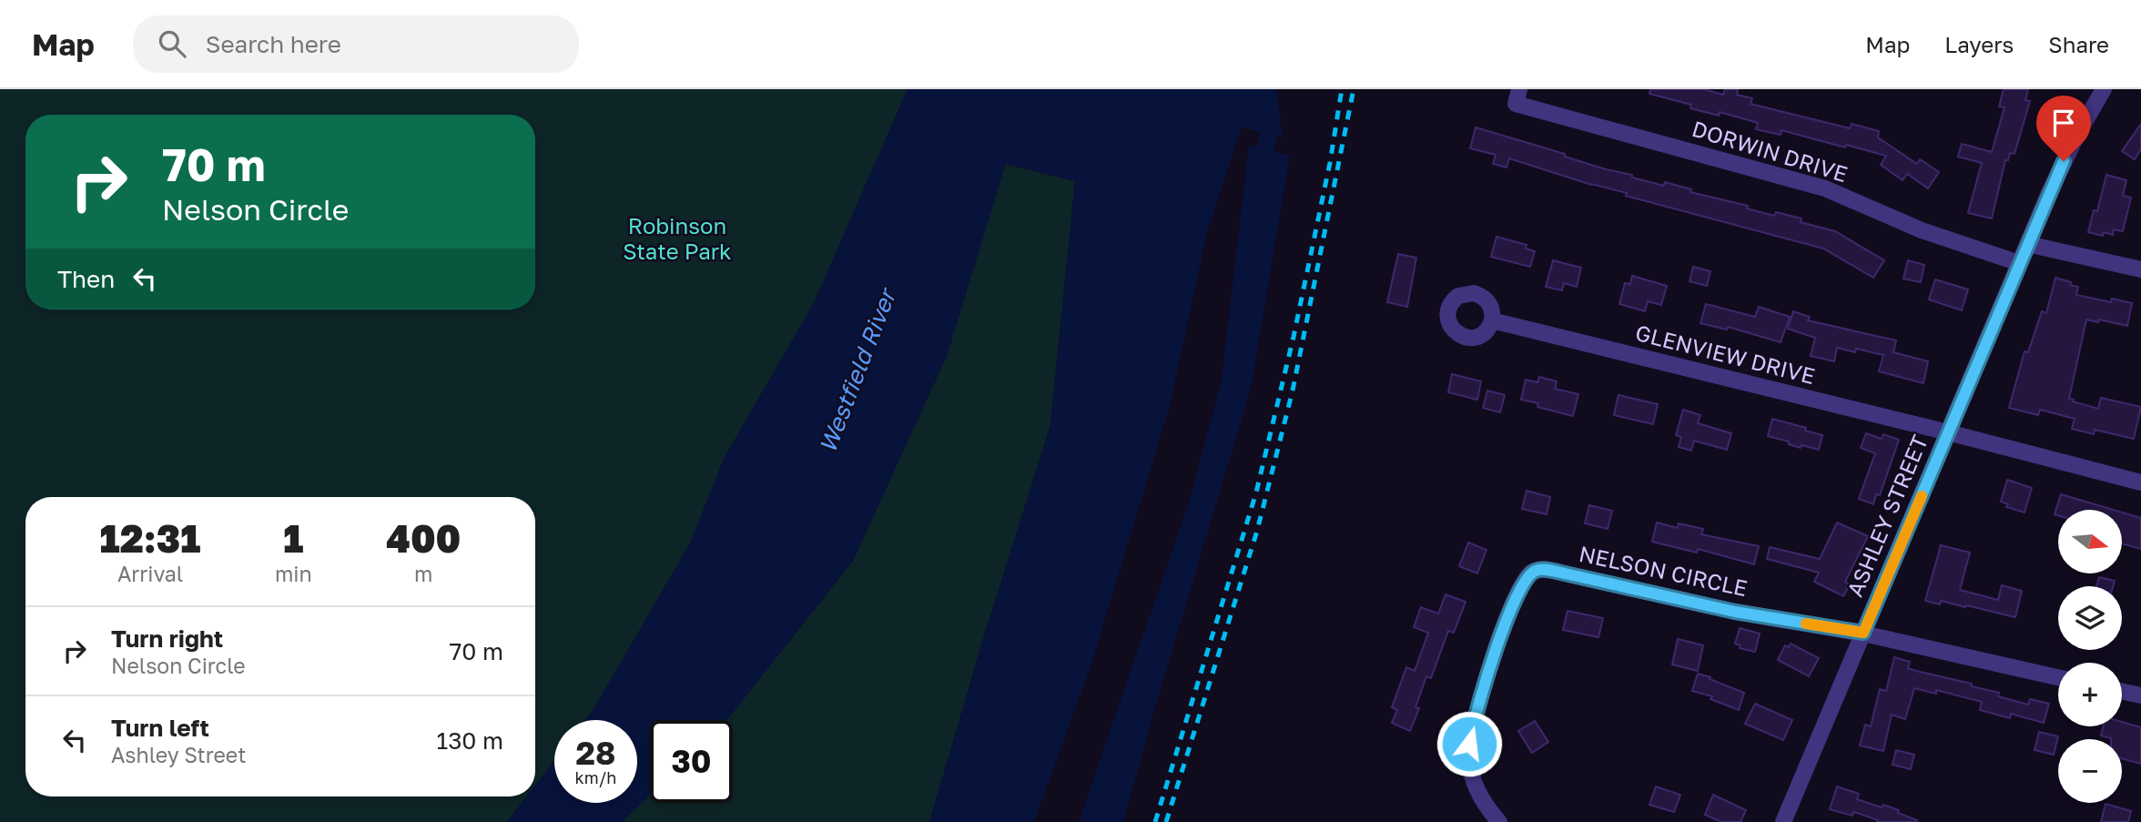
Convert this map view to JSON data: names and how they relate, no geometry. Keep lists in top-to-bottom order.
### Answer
{
  "streets": {
    "street": [
      "DORWIN DRIVE",
      "GLENVIEW DRIVE",
      "ASHLEY STREET",
      "NELSON CIRCLE"
    ]
  },
  "crossings": [
    ["DORWIN DRIVE", "ASHLEY STREET"],
    ["GLENVIEW DRIVE", "ASHLEY STREET"],
    ["ASHLEY STREET", "NELSON CIRCLE"]
  ],
  "water": ["Westfield River"],
  "parks": ["Robinson State Park"],
  "north": "right",
  "page": {
    "header": "Map",
    "search": "Search here",
    "nav": ["Map", "Layers", "Share"],
    "turn": ["70 m", "Nelson Circle"],
    "then": "Then",
    "eta": [
      "12:31",
      "Arrival",
      "1",
      "min",
      "400",
      "m"
    ],
    "map_buttons": ["+", "−"],
    "list": [
      {
        "name": "Turn right",
        "note": "Nelson Circle",
        "value": "70 m"
      },
      {
        "name": "Turn left",
        "note": "Ashley Street",
        "value": "130 m"
      }
    ],
    "speed": "28 km/h",
    "limit": "30"
  }
}
